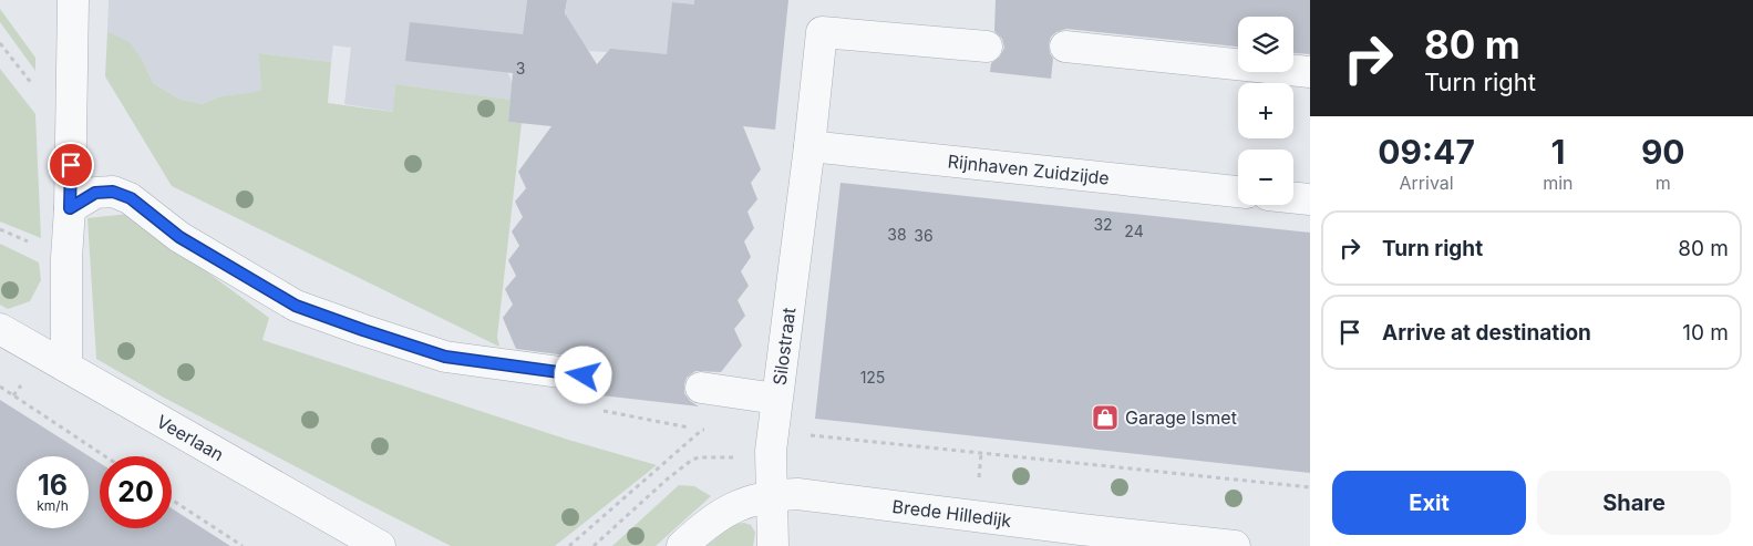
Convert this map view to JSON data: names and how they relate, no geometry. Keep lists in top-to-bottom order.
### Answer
{
  "streets": {
    "street": [
      "Rijnhaven Zuidzijde",
      "Silostraat",
      "Veerlaan",
      "Brede Hilledijk"
    ]
  },
  "crossings": [
    ["Rijnhaven Zuidzijde", "Silostraat"],
    ["Silostraat", "Brede Hilledijk"]
  ],
  "places": {
    "shop": ["Garage Ismet"]
  },
  "house_numbers": [
    "3",
    "32",
    "24",
    "38",
    "36",
    "125"
  ],
  "page": {
    "turn": ["80 m", "Turn right"],
    "map_buttons": ["+", "−"],
    "eta": [
      "09:47",
      "Arrival",
      "1",
      "min",
      "90",
      "m"
    ],
    "list": [
      {
        "name": "Turn right",
        "value": "80 m"
      },
      {
        "name": "Arrive at destination",
        "value": "10 m"
      }
    ],
    "speed": "16 km/h",
    "limit": "20",
    "buttons": ["Exit", "Share"]
  }
}
